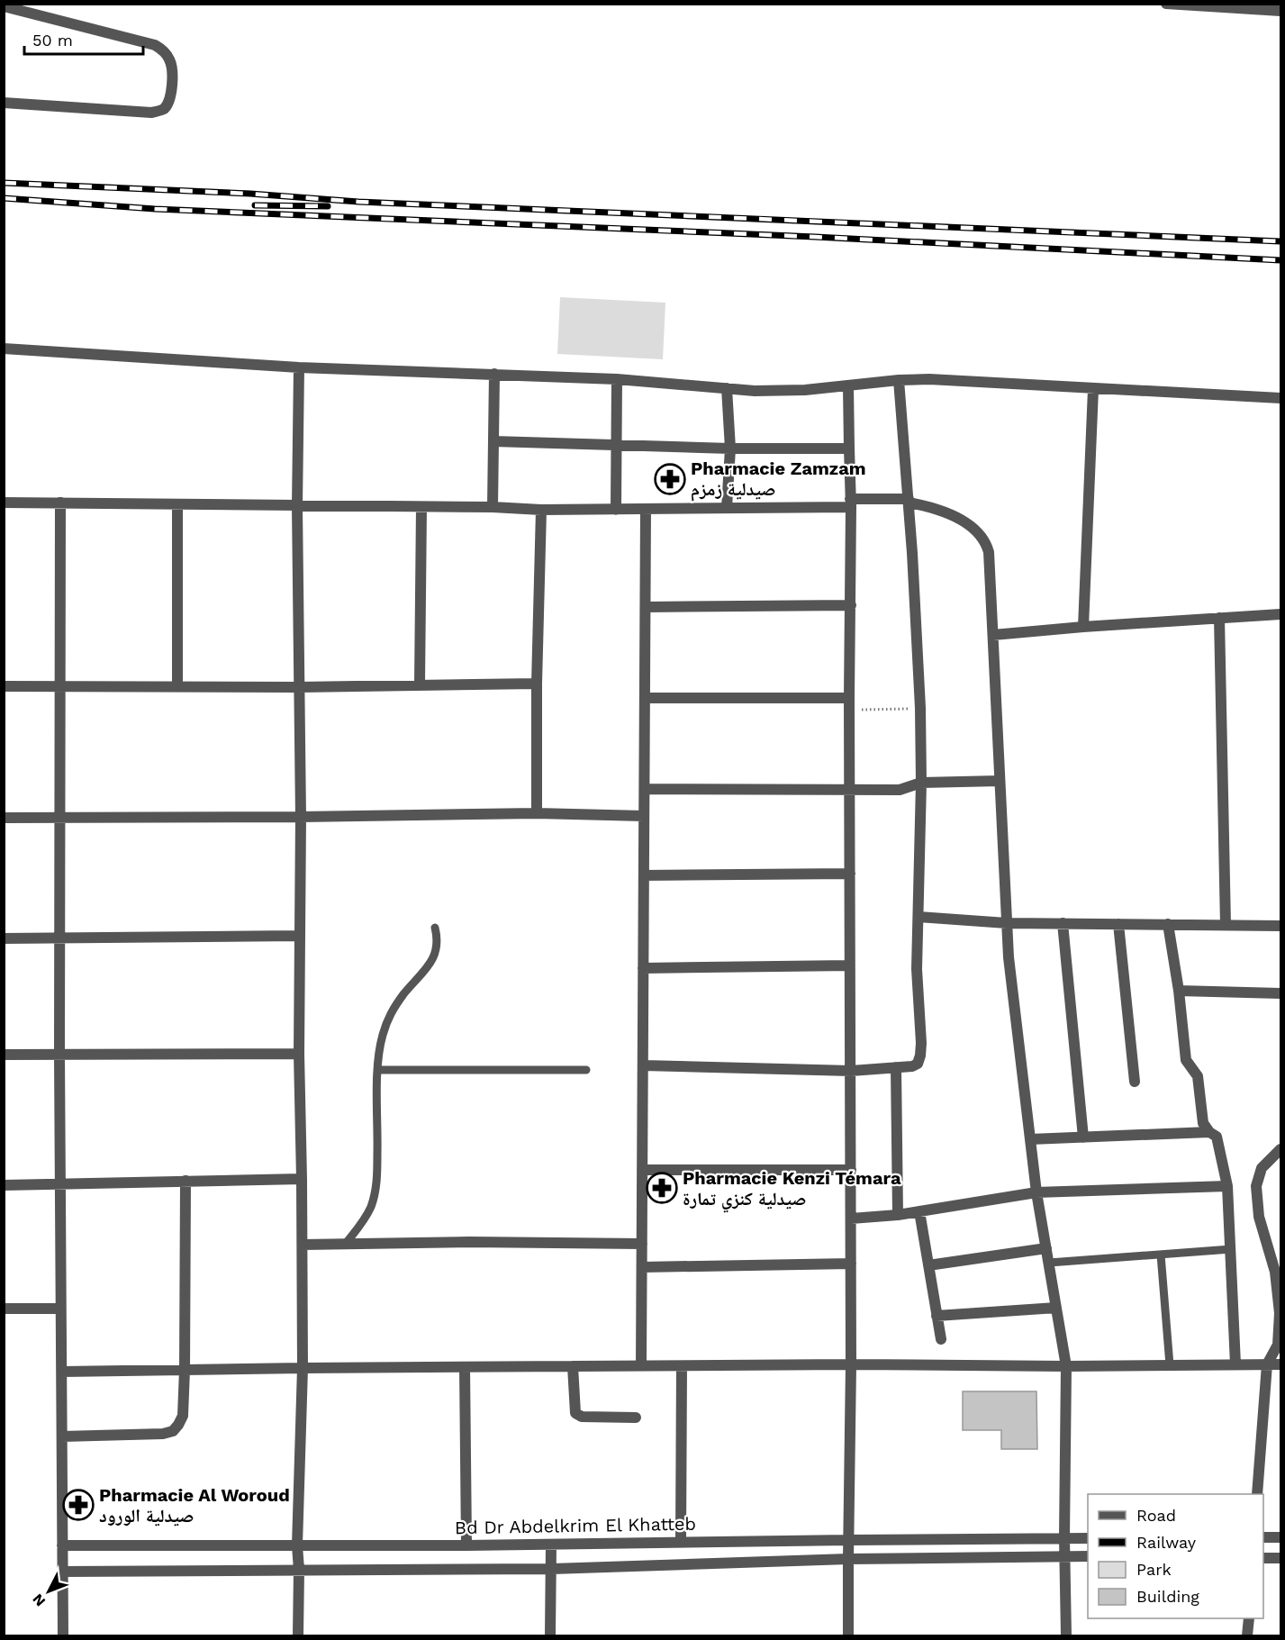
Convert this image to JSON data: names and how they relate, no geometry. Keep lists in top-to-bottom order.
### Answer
{
  "streets": {
    "street": ["Bd Dr Abdelkrim El Khatteb"]
  },
  "places": {
    "pharmacy": ["Pharmacie Zamzam صيدلية زمزم", "Pharmacie Kenzi Témara صيدلية كنزي تمارة", "Pharmacie Al Woroud صيدلية الورود"]
  },
  "legend": [
    "Road",
    "Railway",
    "Park",
    "Building"
  ],
  "scale_bar": "50 m",
  "north": "bottom left"
}
